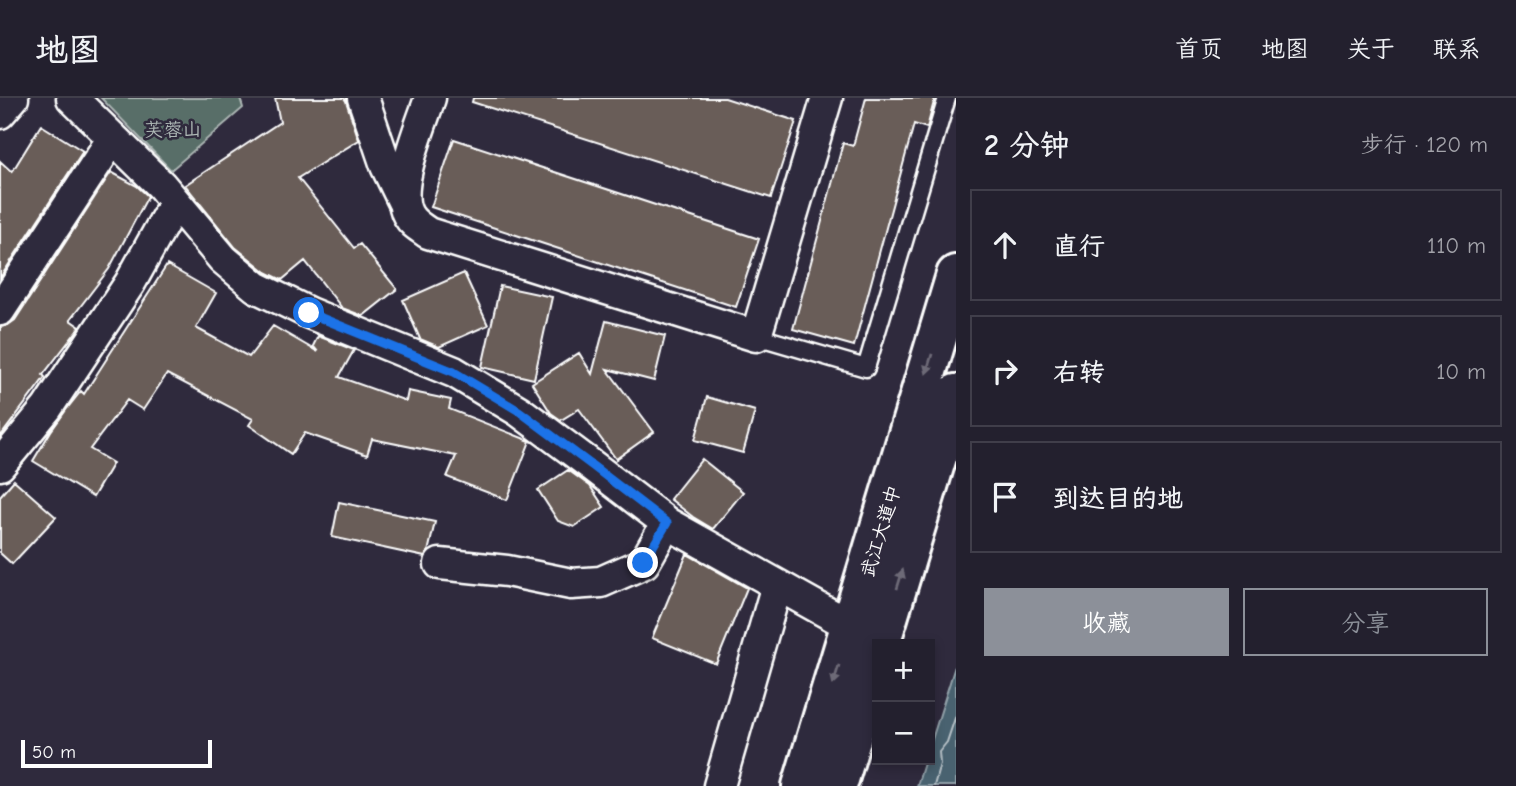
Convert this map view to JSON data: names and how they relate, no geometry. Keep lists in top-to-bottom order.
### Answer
{
  "streets": {
    "main road": ["武江大道中"]
  },
  "parks": ["芙蓉山"],
  "scale_bar": "50 m",
  "page": {
    "header": "地图",
    "nav": [
      "首页",
      "地图",
      "关于",
      "联系"
    ],
    "heading": ["2 分钟", "步行 · 120 m"],
    "list": [
      ["直行", "110 m"],
      ["右转", "10 m"],
      "到达目的地"
    ],
    "buttons": ["收藏", "分享"],
    "map_buttons": ["+", "−"],
    "scale": "50 m"
  }
}
